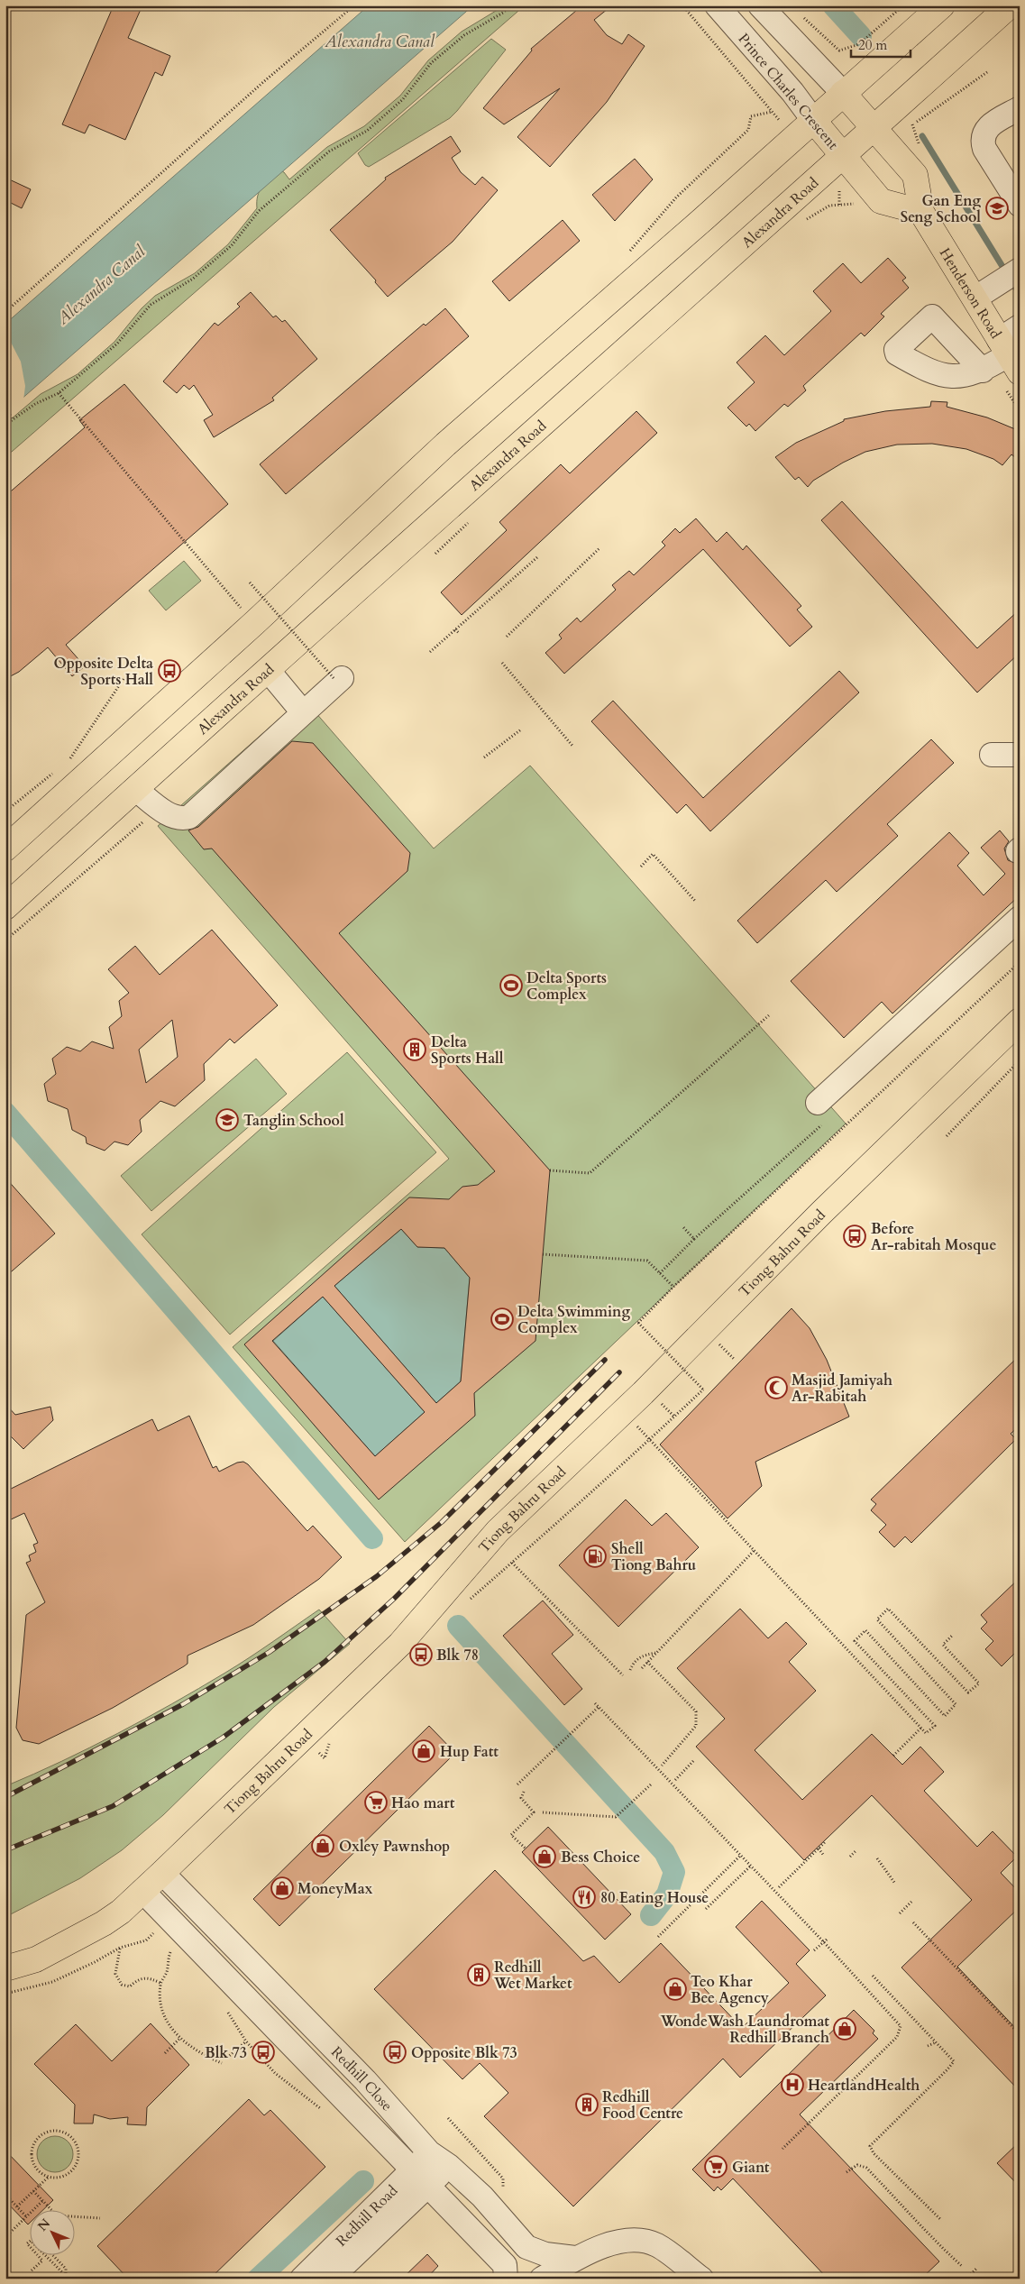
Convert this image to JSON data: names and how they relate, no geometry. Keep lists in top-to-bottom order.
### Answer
{
  "streets": {
    "main road": [
      "Prince Charles Crescent",
      "Alexandra Road",
      "Henderson Road",
      "Tiong Bahru Road"
    ],
    "street": ["Redhill Close", "Redhill Road"]
  },
  "crossings": [
    ["Prince Charles Crescent", "Alexandra Road"],
    ["Alexandra Road", "Henderson Road"],
    ["Tiong Bahru Road", "Redhill Close"],
    ["Redhill Close", "Redhill Road"]
  ],
  "water": ["Alexandra Canal"],
  "places": {
    "school or university": ["Gan Eng Seng School", "Tanglin School"],
    "bus stop": [
      "Opposite Delta Sports Hall",
      "Before Ar-rabitah Mosque",
      "Blk 78",
      "Blk 73",
      "Opposite Blk 73"
    ],
    "sports": ["Delta Sports Complex", "Delta Swimming Complex"],
    "building": ["Delta Sports Hall", "Redhill Wet Market", "Redhill Food Centre"],
    "mosque": ["Masjid Jamiyah Ar-Rabitah"],
    "fuel station": ["Shell Tiong Bahru"],
    "shop": [
      "Hup Fatt",
      "Oxley Pawnshop",
      "Bess Choice",
      "MoneyMax",
      "Teo Khar Bee Agency",
      "WondeWash Laundromat Redhill Branch"
    ],
    "supermarket": ["Hao mart", "Giant"],
    "restaurant": ["80 Eating House"],
    "hospital": ["HeartlandHealth"]
  },
  "scale_bar": "20 m",
  "north": "top left"
}
